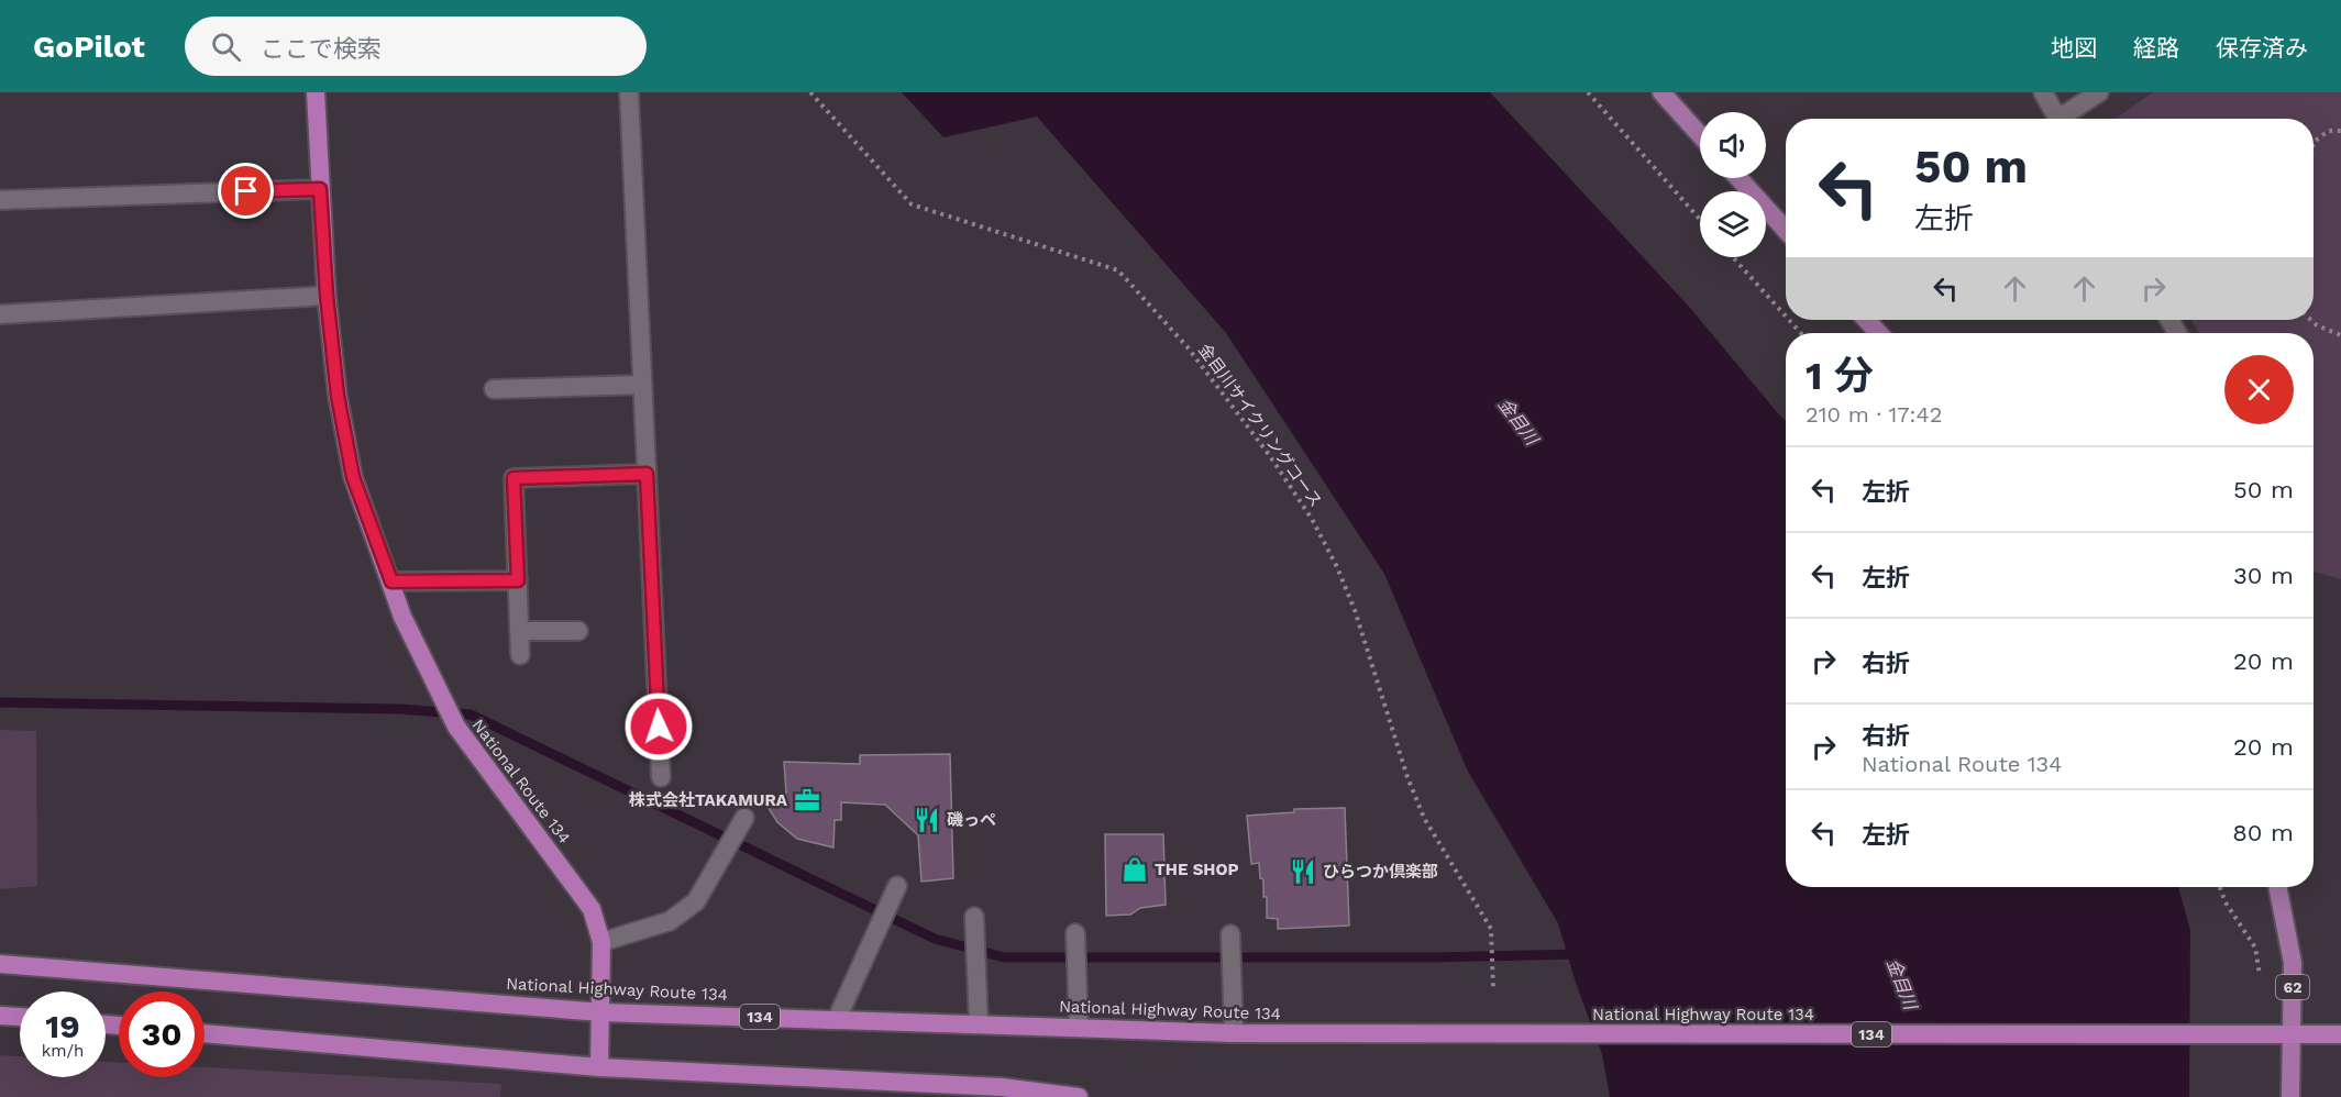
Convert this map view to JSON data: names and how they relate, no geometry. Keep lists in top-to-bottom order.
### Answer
{
  "streets": {
    "highway": ["National Route 134", "National Highway Route 134", "134"],
    "main road": ["62"],
    "path": ["金目川サイクリングコース"]
  },
  "crossings": [
    ["National Route 134", "National Highway Route 134"],
    ["62", "National Highway Route 134"]
  ],
  "water": ["金目川"],
  "places": {
    "office": ["株式会社TAKAMURA"],
    "restaurant": ["磯っペ", "ひらつか倶楽部"],
    "shop": ["THE SHOP"]
  },
  "page": {
    "header": "GoPilot",
    "search": "ここで検索",
    "nav": ["地図", "経路", "保存済み"],
    "turn": ["50 m", "左折"],
    "heading": ["1 分", "210 m · 17:42"],
    "list": [
      {
        "name": "左折",
        "value": "50 m"
      },
      {
        "name": "左折",
        "value": "30 m"
      },
      {
        "name": "右折",
        "value": "20 m"
      },
      {
        "name": "右折",
        "note": "National Route 134",
        "value": "20 m"
      },
      {
        "name": "左折",
        "value": "80 m"
      }
    ],
    "speed": "19 km/h",
    "limit": "30"
  }
}
